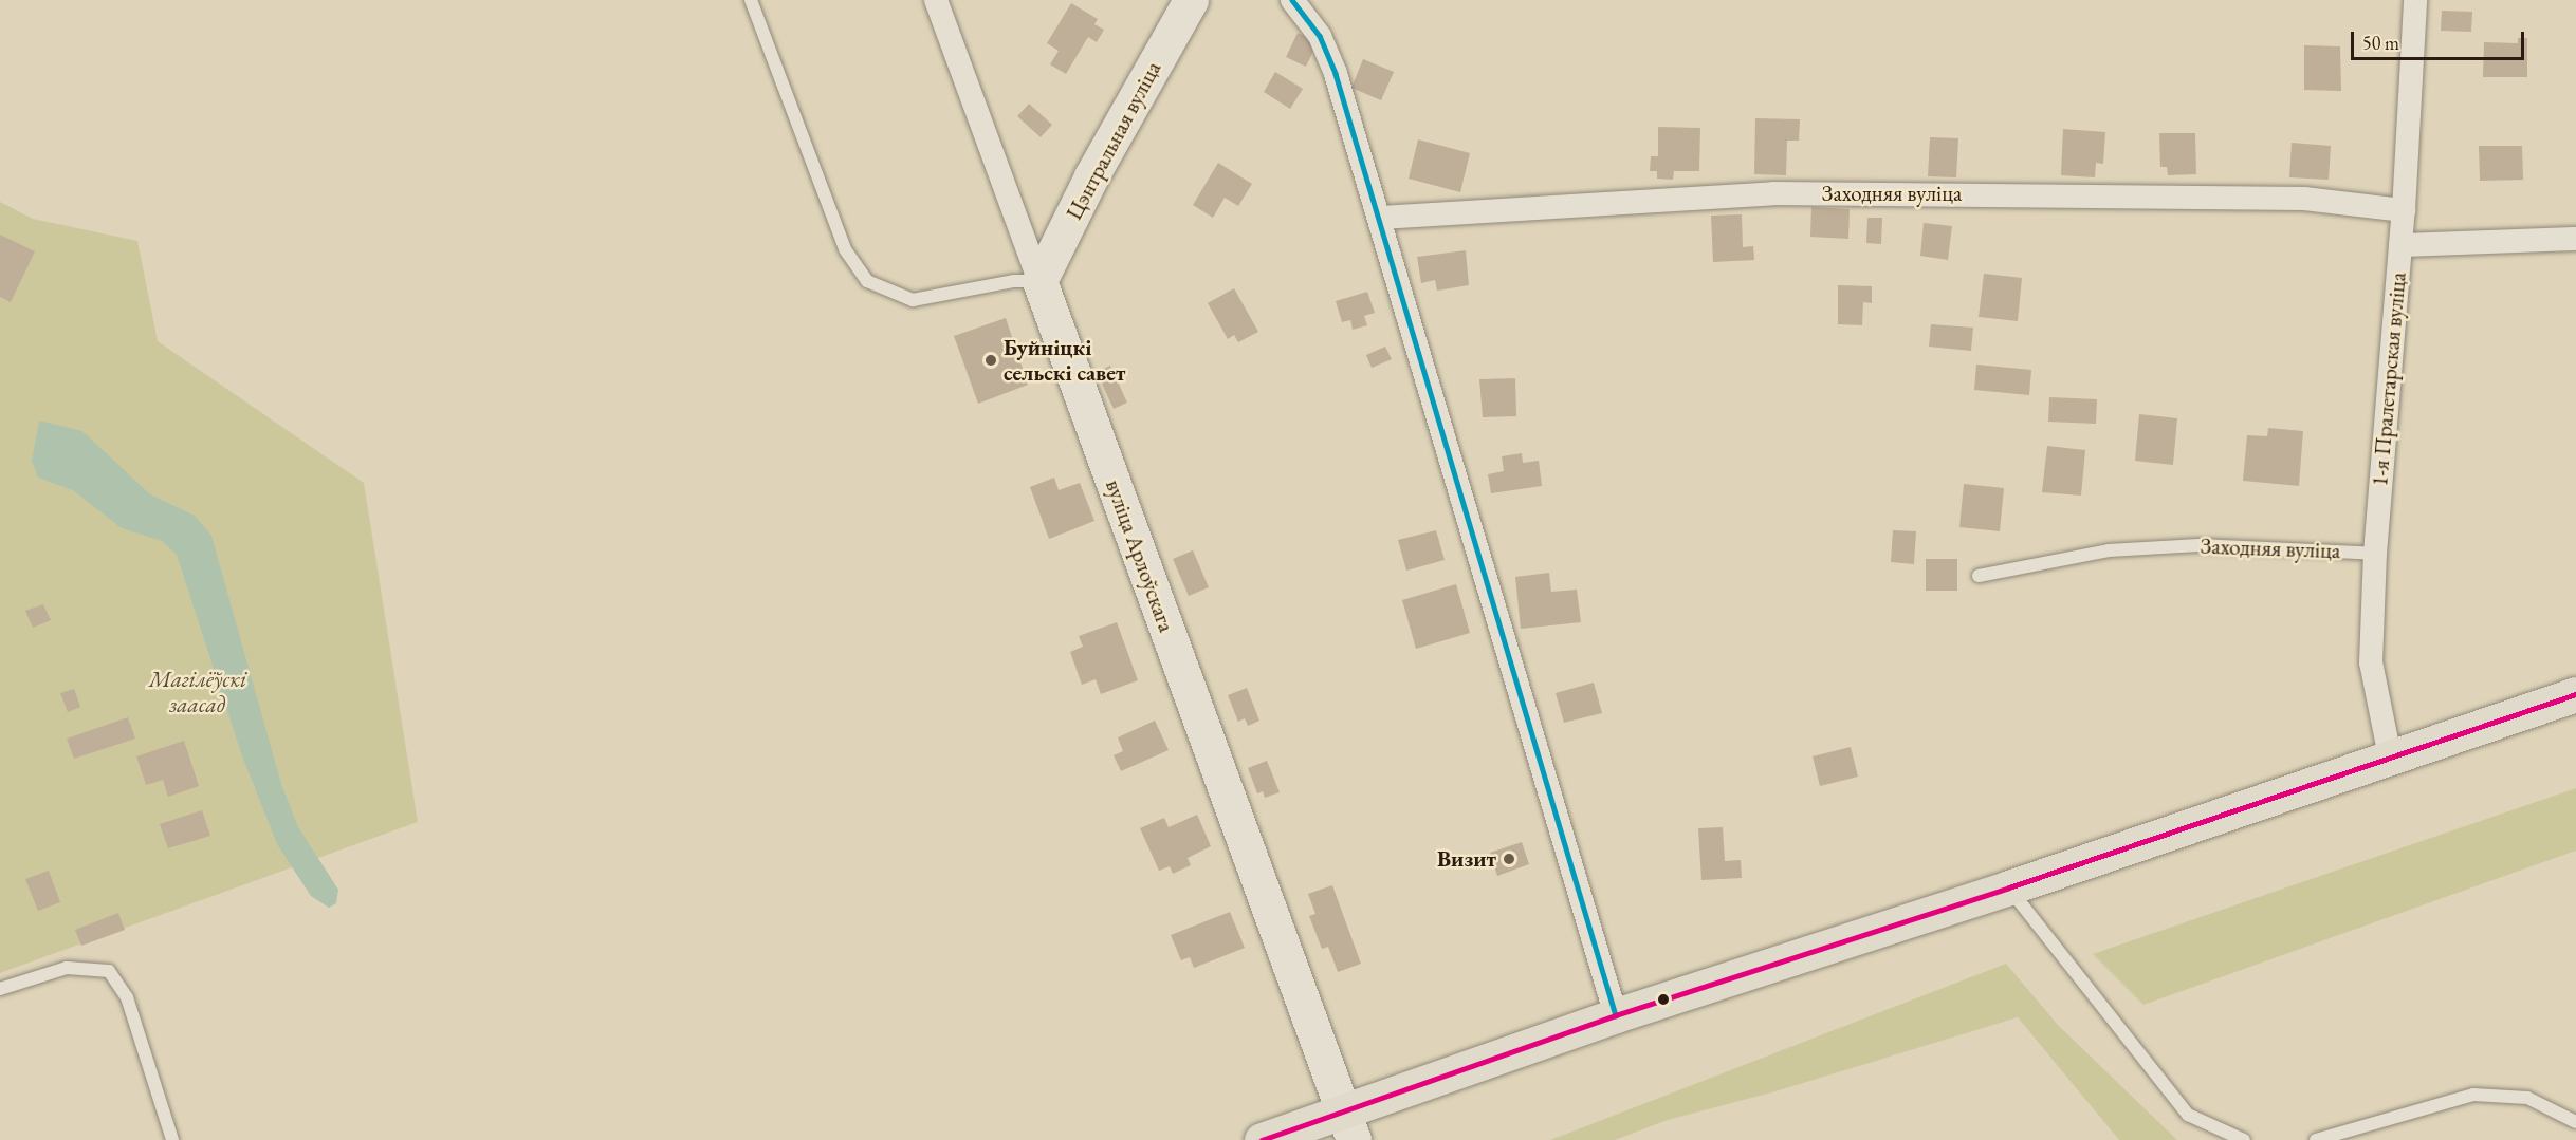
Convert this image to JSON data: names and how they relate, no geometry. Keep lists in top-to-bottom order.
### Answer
{
  "streets": {
    "street": [
      "Цэнтральная вуліца",
      "Заходняя вуліца",
      "1-я Пралетарская вуліца",
      "вуліца Арлоўскага"
    ]
  },
  "crossings": [
    ["Цэнтральная вуліца", "вуліца Арлоўскага"],
    ["Заходняя вуліца", "1-я Пралетарская вуліца"]
  ],
  "parks": ["Магілёўскі заасад"],
  "places": ["Буйніцкі сельскі савет", "Визит"],
  "scale_bar": "50 m"
}
